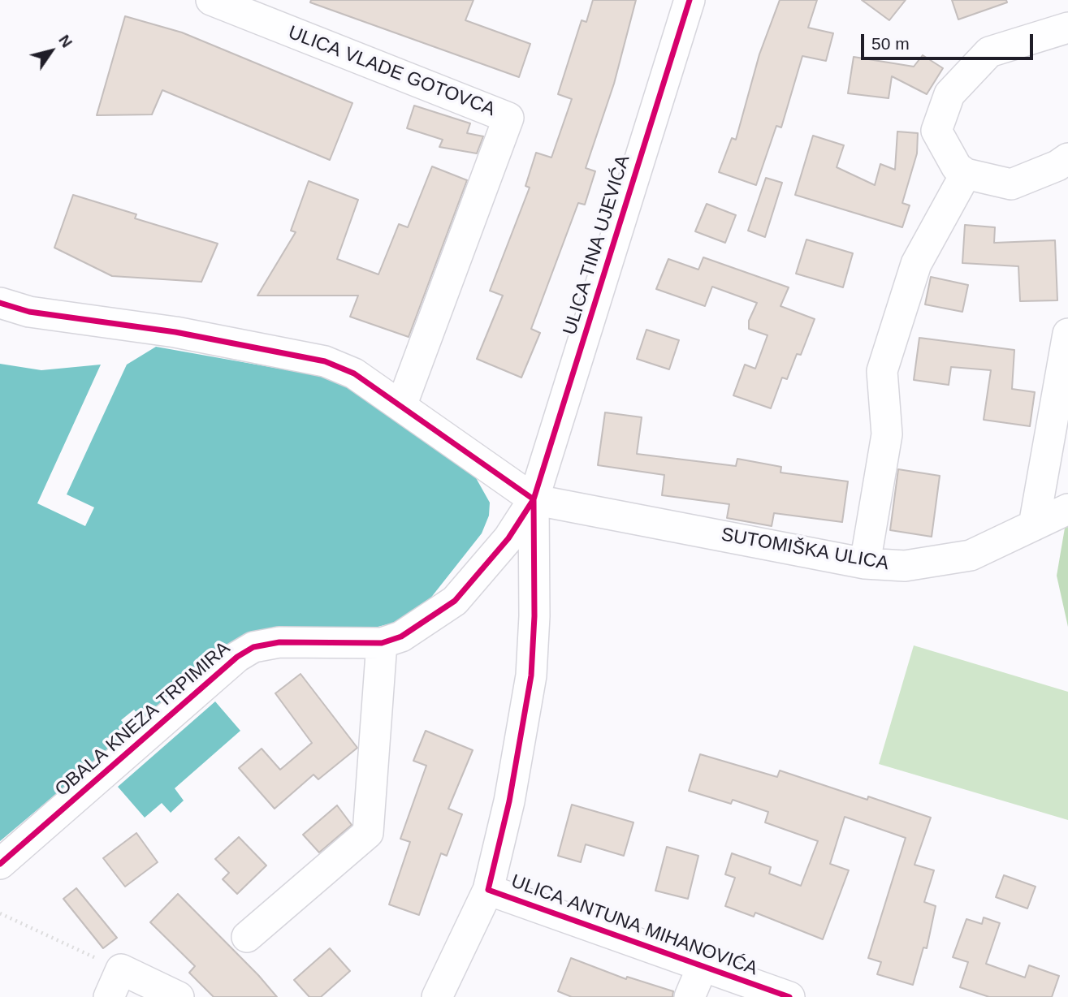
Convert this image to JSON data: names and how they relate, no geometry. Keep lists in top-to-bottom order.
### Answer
{
  "streets": {
    "street": [
      "ULICA VLADE GOTOVCA",
      "ULICA TINA UJEVIĆA",
      "SUTOMIŠKA ULICA",
      "OBALA KNEZA TRPIMIRA",
      "ULICA ANTUNA MIHANOVIĆA"
    ]
  },
  "crossings": [
    ["ULICA TINA UJEVIĆA", "SUTOMIŠKA ULICA"],
    ["ULICA TINA UJEVIĆA", "OBALA KNEZA TRPIMIRA"],
    ["ULICA TINA UJEVIĆA", "ULICA ANTUNA MIHANOVIĆA"],
    ["SUTOMIŠKA ULICA", "OBALA KNEZA TRPIMIRA"],
    ["SUTOMIŠKA ULICA", "ULICA ANTUNA MIHANOVIĆA"],
    ["OBALA KNEZA TRPIMIRA", "ULICA ANTUNA MIHANOVIĆA"]
  ],
  "scale_bar": "50 m",
  "north": "top right"
}
